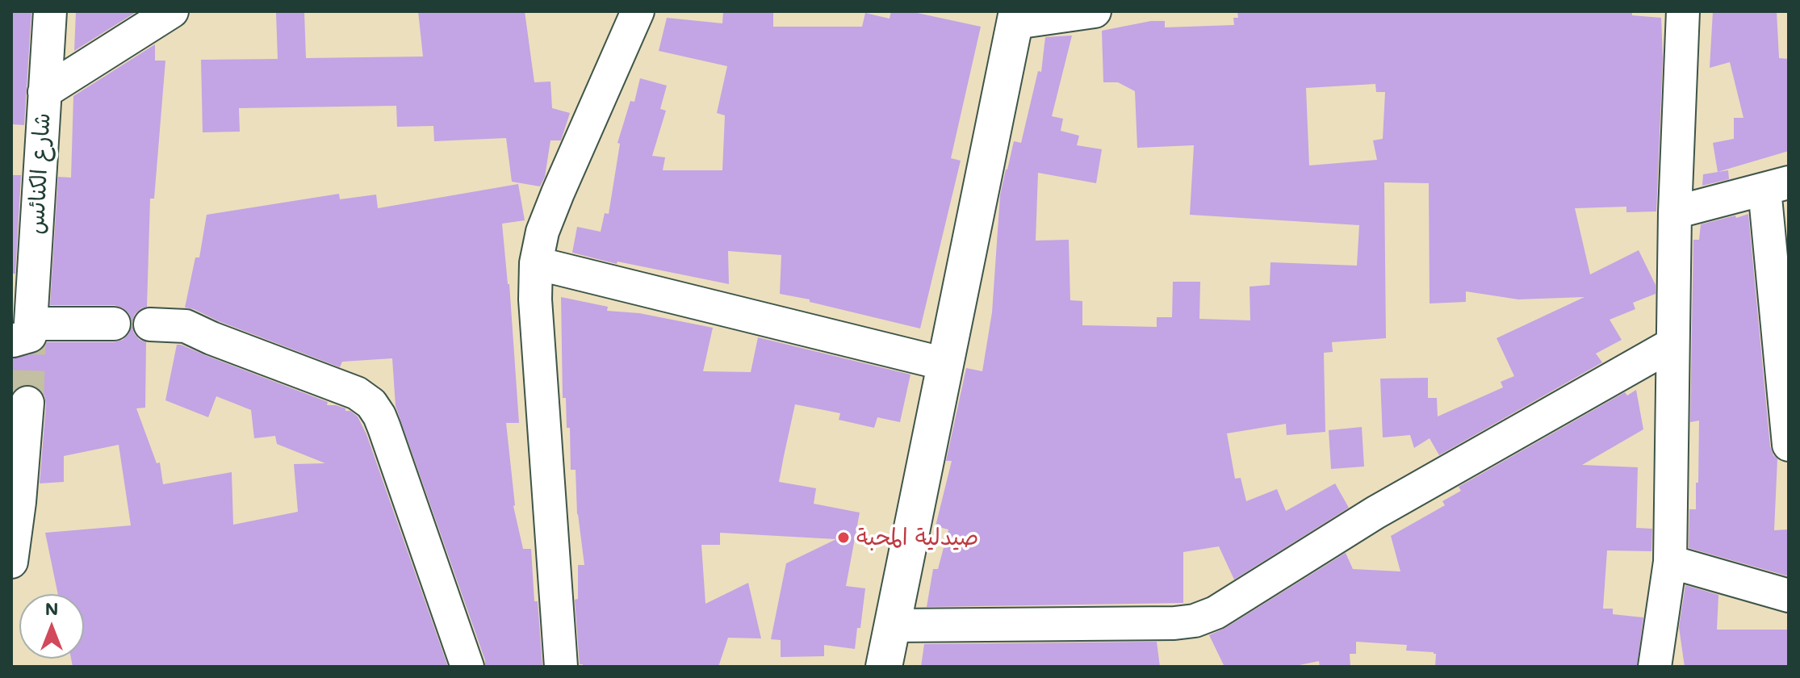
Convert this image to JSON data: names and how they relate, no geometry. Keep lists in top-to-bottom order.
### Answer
{
  "streets": {
    "street": ["شارع الكنائس"]
  },
  "places": ["صيدلية المحبة"],
  "north": "top"
}
